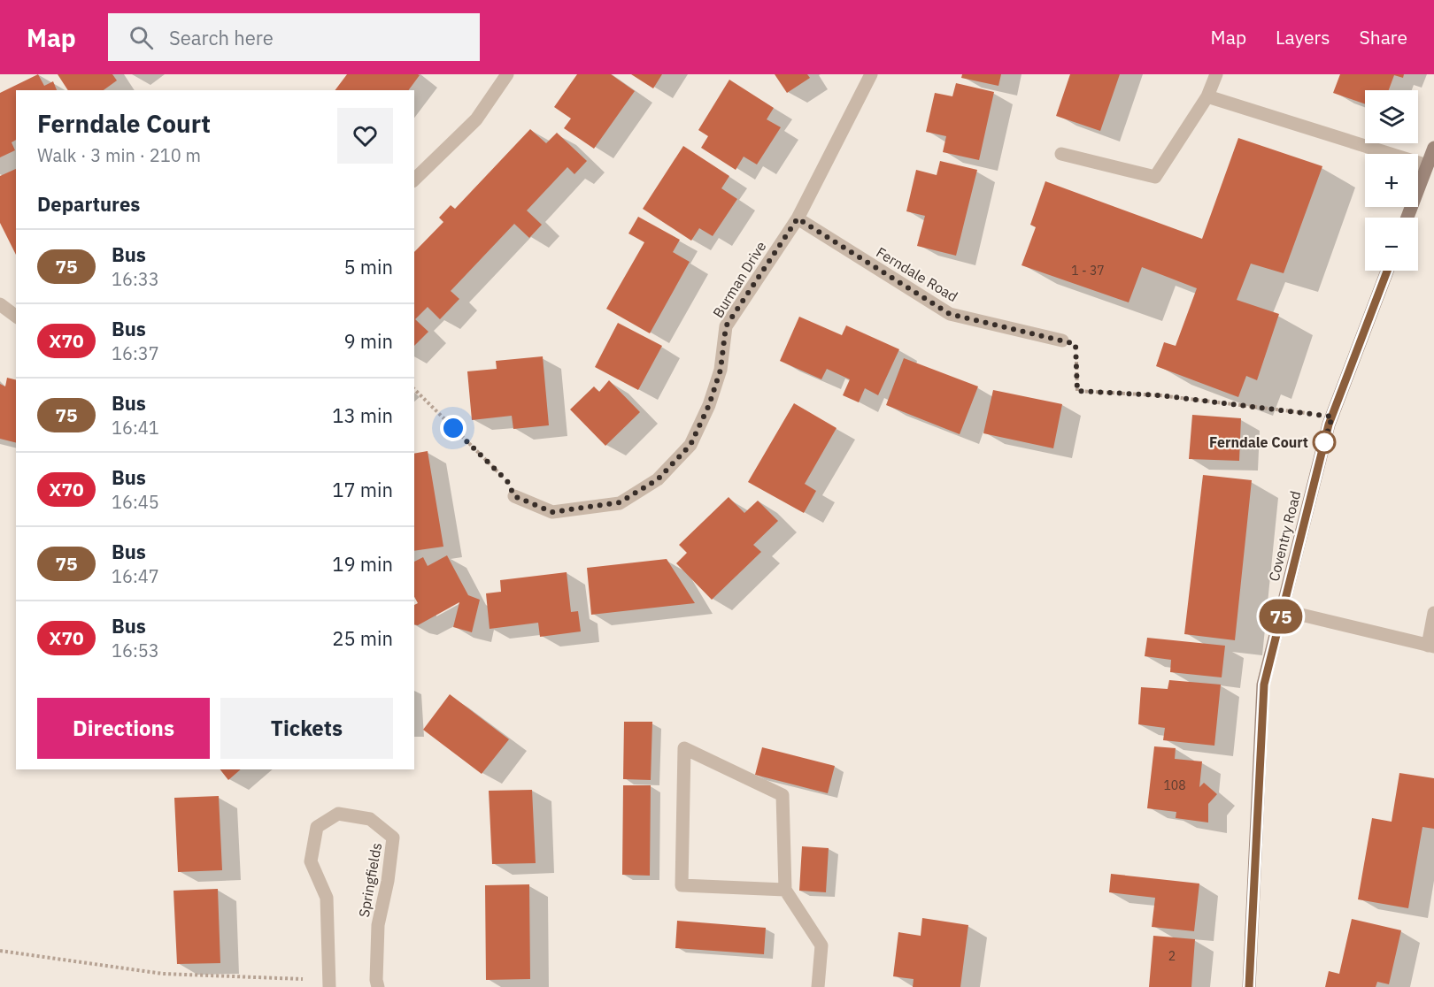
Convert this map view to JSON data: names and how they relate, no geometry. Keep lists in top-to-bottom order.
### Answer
{
  "streets": {
    "main road": ["Coventry Road"],
    "street": ["Ferndale Road", "Burman Drive", "Springfields"]
  },
  "crossings": [
    ["Ferndale Road", "Burman Drive"]
  ],
  "places": ["Ferndale Court"],
  "lines": ["bus line 75"],
  "house_numbers": ["1 - 37", "108", "2"],
  "page": {
    "header": "Map",
    "search": "Search here",
    "nav": ["Map", "Layers", "Share"],
    "on_map": "75",
    "map_buttons": ["+", "−"],
    "heading": [
      ["Ferndale Court", "Walk · 3 min · 210 m"],
      "Departures"
    ],
    "list": [
      {
        "mark": "75",
        "name": "Bus",
        "note": "16:33",
        "value": "5 min"
      },
      {
        "mark": "X70",
        "name": "Bus",
        "note": "16:37",
        "value": "9 min"
      },
      {
        "mark": "75",
        "name": "Bus",
        "note": "16:41",
        "value": "13 min"
      },
      {
        "mark": "X70",
        "name": "Bus",
        "note": "16:45",
        "value": "17 min"
      },
      {
        "mark": "75",
        "name": "Bus",
        "note": "16:47",
        "value": "19 min"
      },
      {
        "mark": "X70",
        "name": "Bus",
        "note": "16:53",
        "value": "25 min"
      }
    ],
    "buttons": ["Directions", "Tickets"]
  }
}
